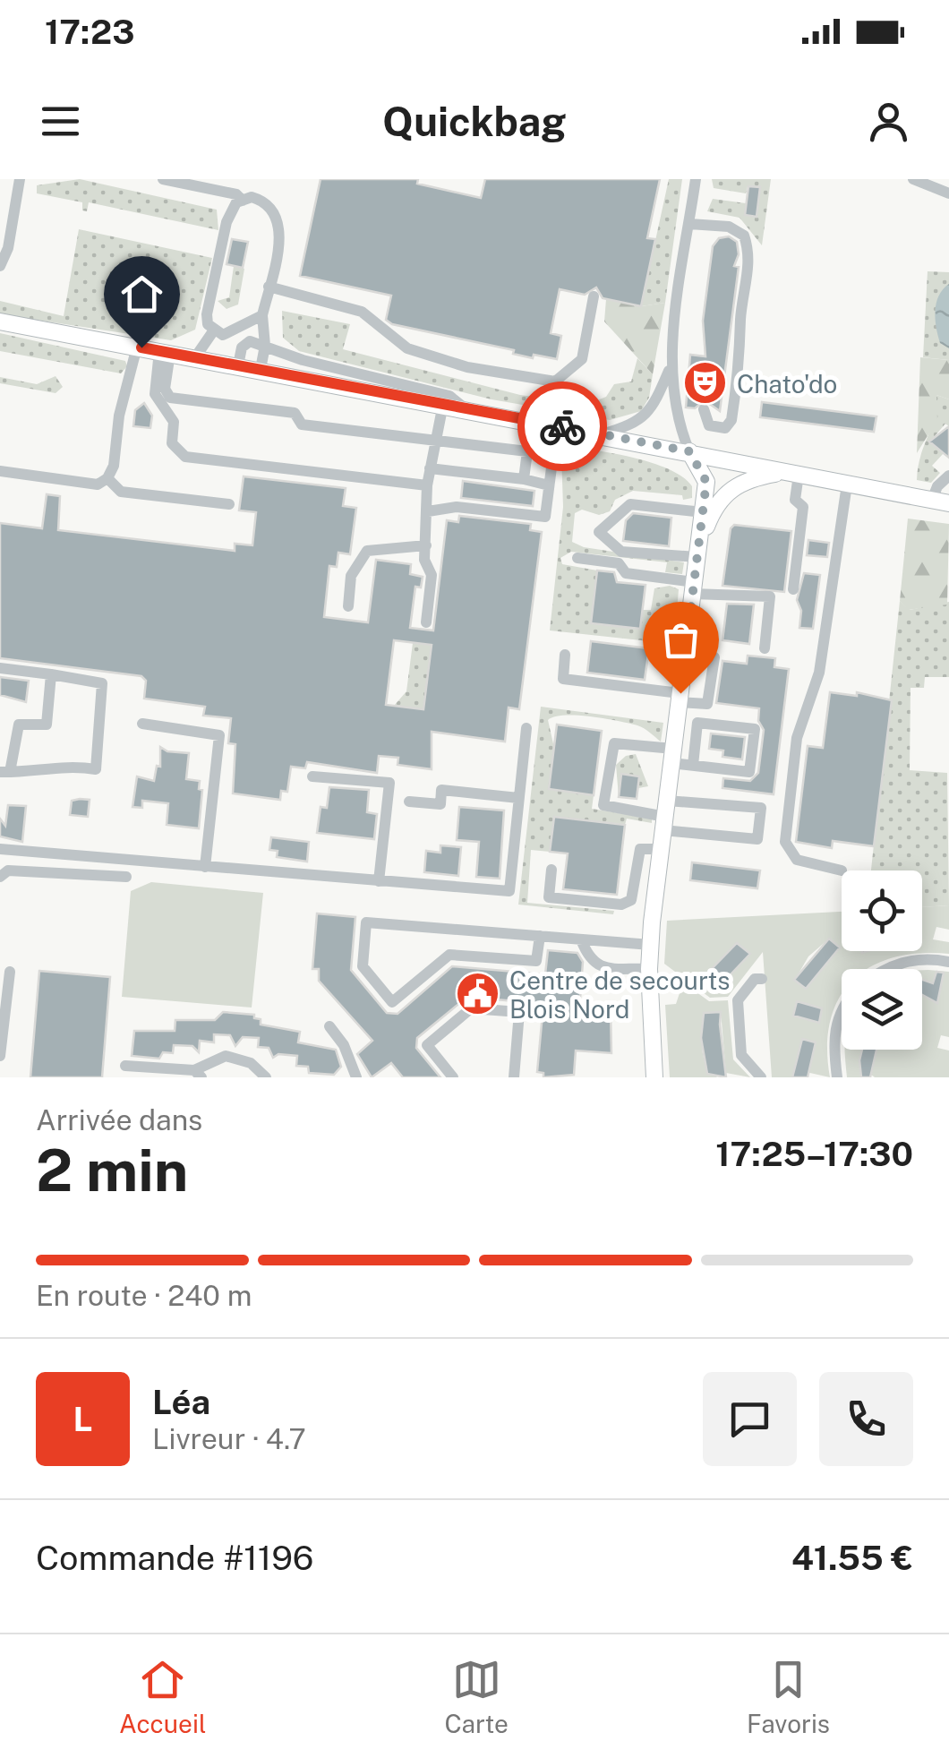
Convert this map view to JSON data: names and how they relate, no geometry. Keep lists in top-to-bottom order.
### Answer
{
  "places": {
    "theatre": ["Chato'do"],
    "public building": ["Centre de secourts Blois Nord"]
  },
  "page": {
    "status": "17:23",
    "header": "Quickbag",
    "heading": ["2 min", "Arrivée dans", "17:25–17:30"],
    "panel": [
      "Léa",
      "Livreur · 4.7",
      "Commande #1196",
      "41.55 €"
    ],
    "bar": "En route · 240 m",
    "round": "L",
    "tabs": ["Accueil", "Carte", "Favoris"]
  }
}
